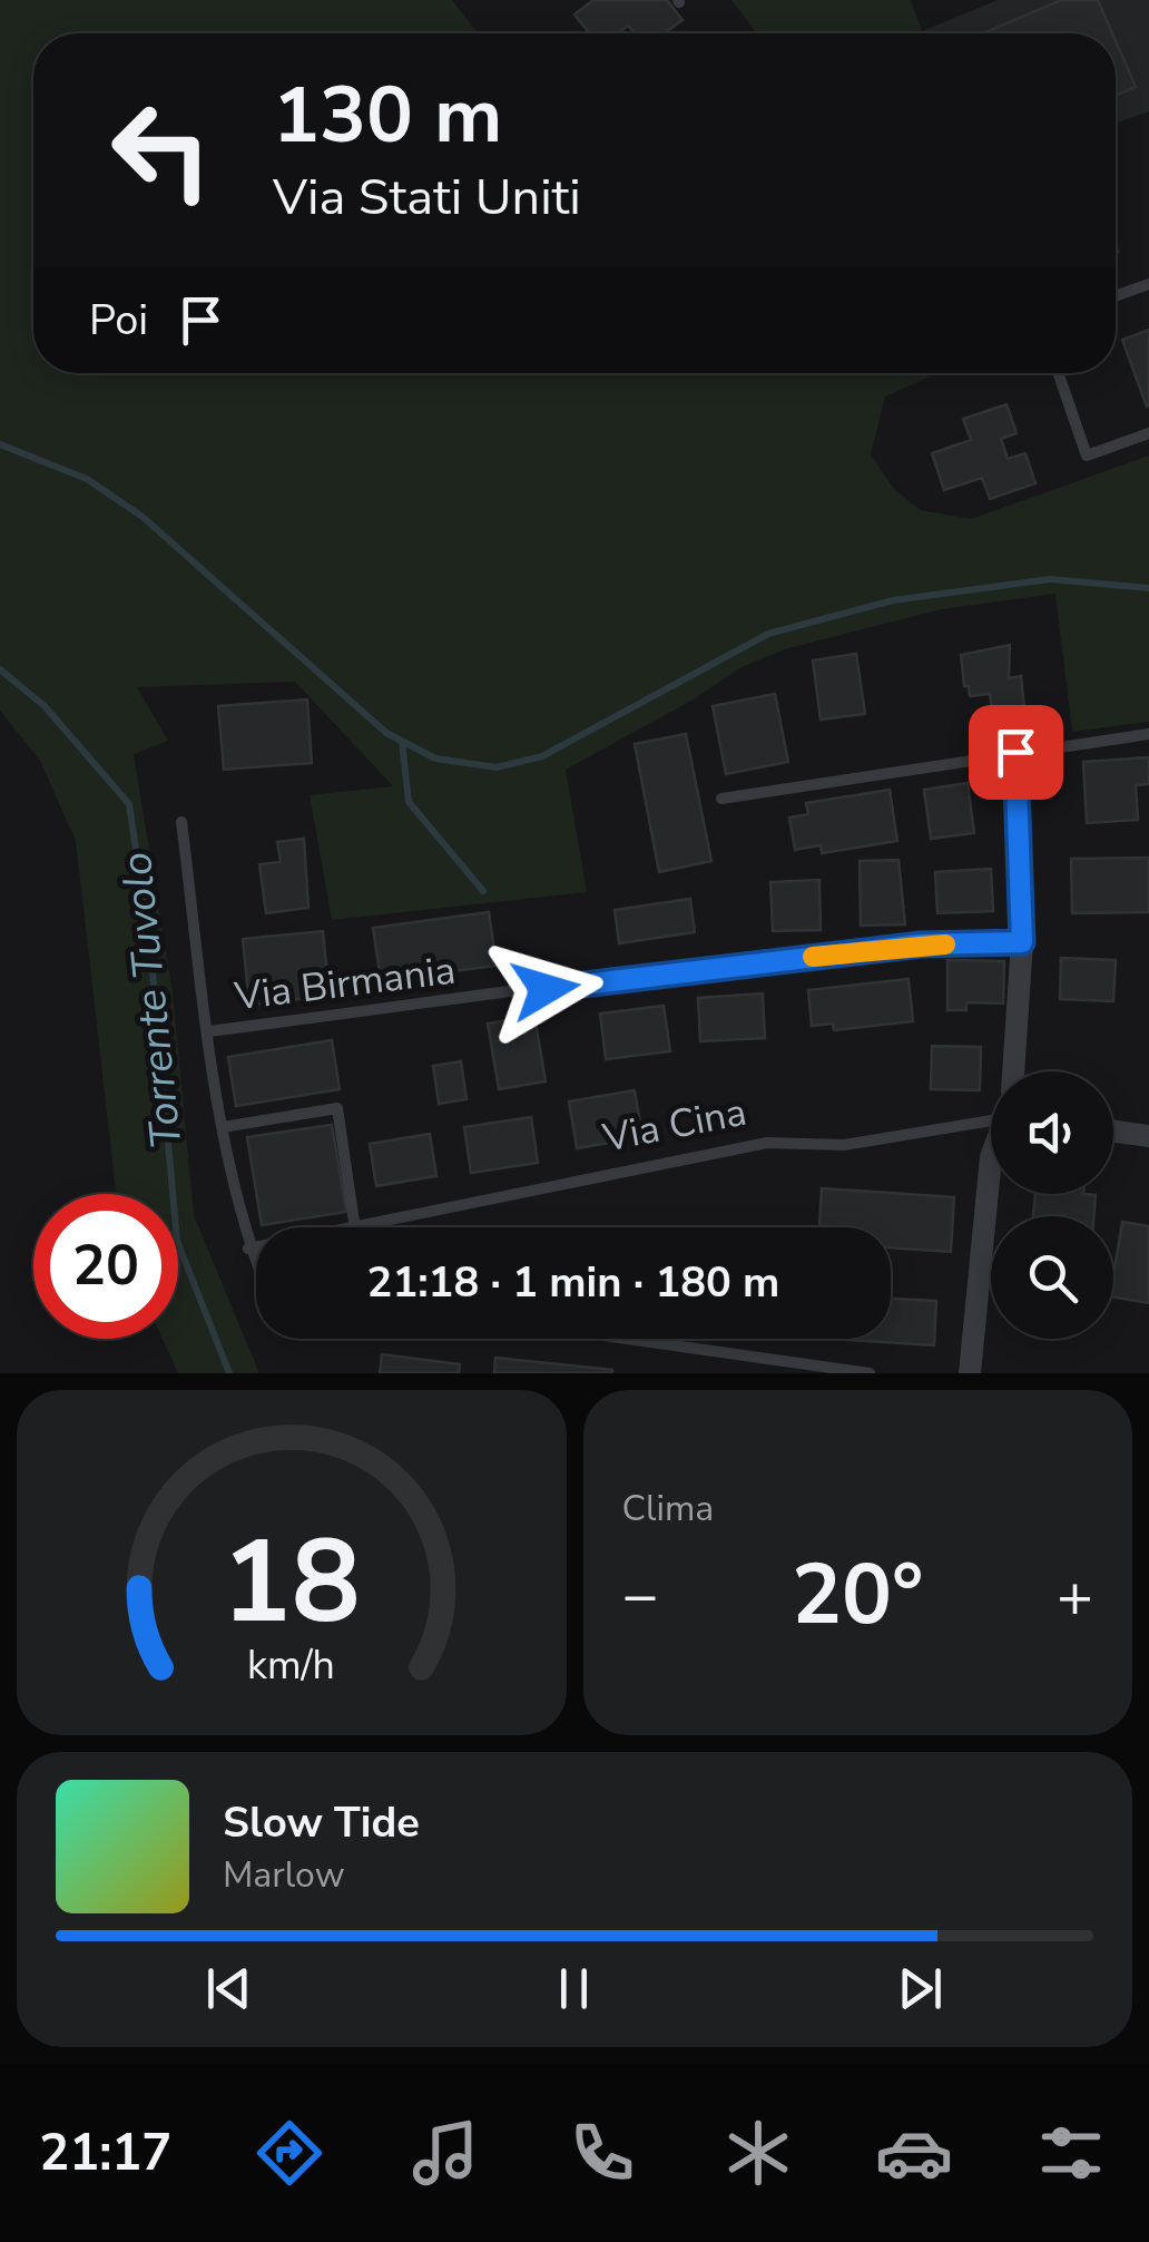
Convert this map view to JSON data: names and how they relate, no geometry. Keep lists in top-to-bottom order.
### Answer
{
  "streets": {
    "lane": ["Via Birmania", "Via Cina"]
  },
  "water": ["Torrente Tuvolo"],
  "page": {
    "turn": ["130 m", "Via Stati Uniti"],
    "then": "Poi",
    "limit": "20",
    "trip": "21:18 · 1 min · 180 m",
    "tile": "Clima",
    "heat": ["−", "20°", "+"],
    "song": ["Slow Tide", "Marlow"],
    "tabs": "21:17",
    "gauge": ["18", "km/h"]
  }
}
